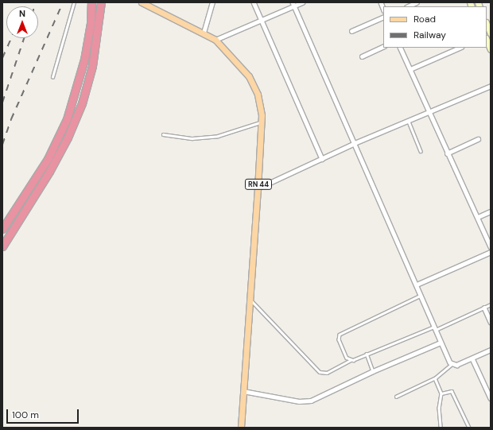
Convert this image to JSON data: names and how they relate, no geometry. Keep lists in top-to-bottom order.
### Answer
{
  "streets": {
    "main road": ["RN 44"]
  },
  "legend": ["Road", "Railway"],
  "scale_bar": "100 m",
  "north": "top"
}
